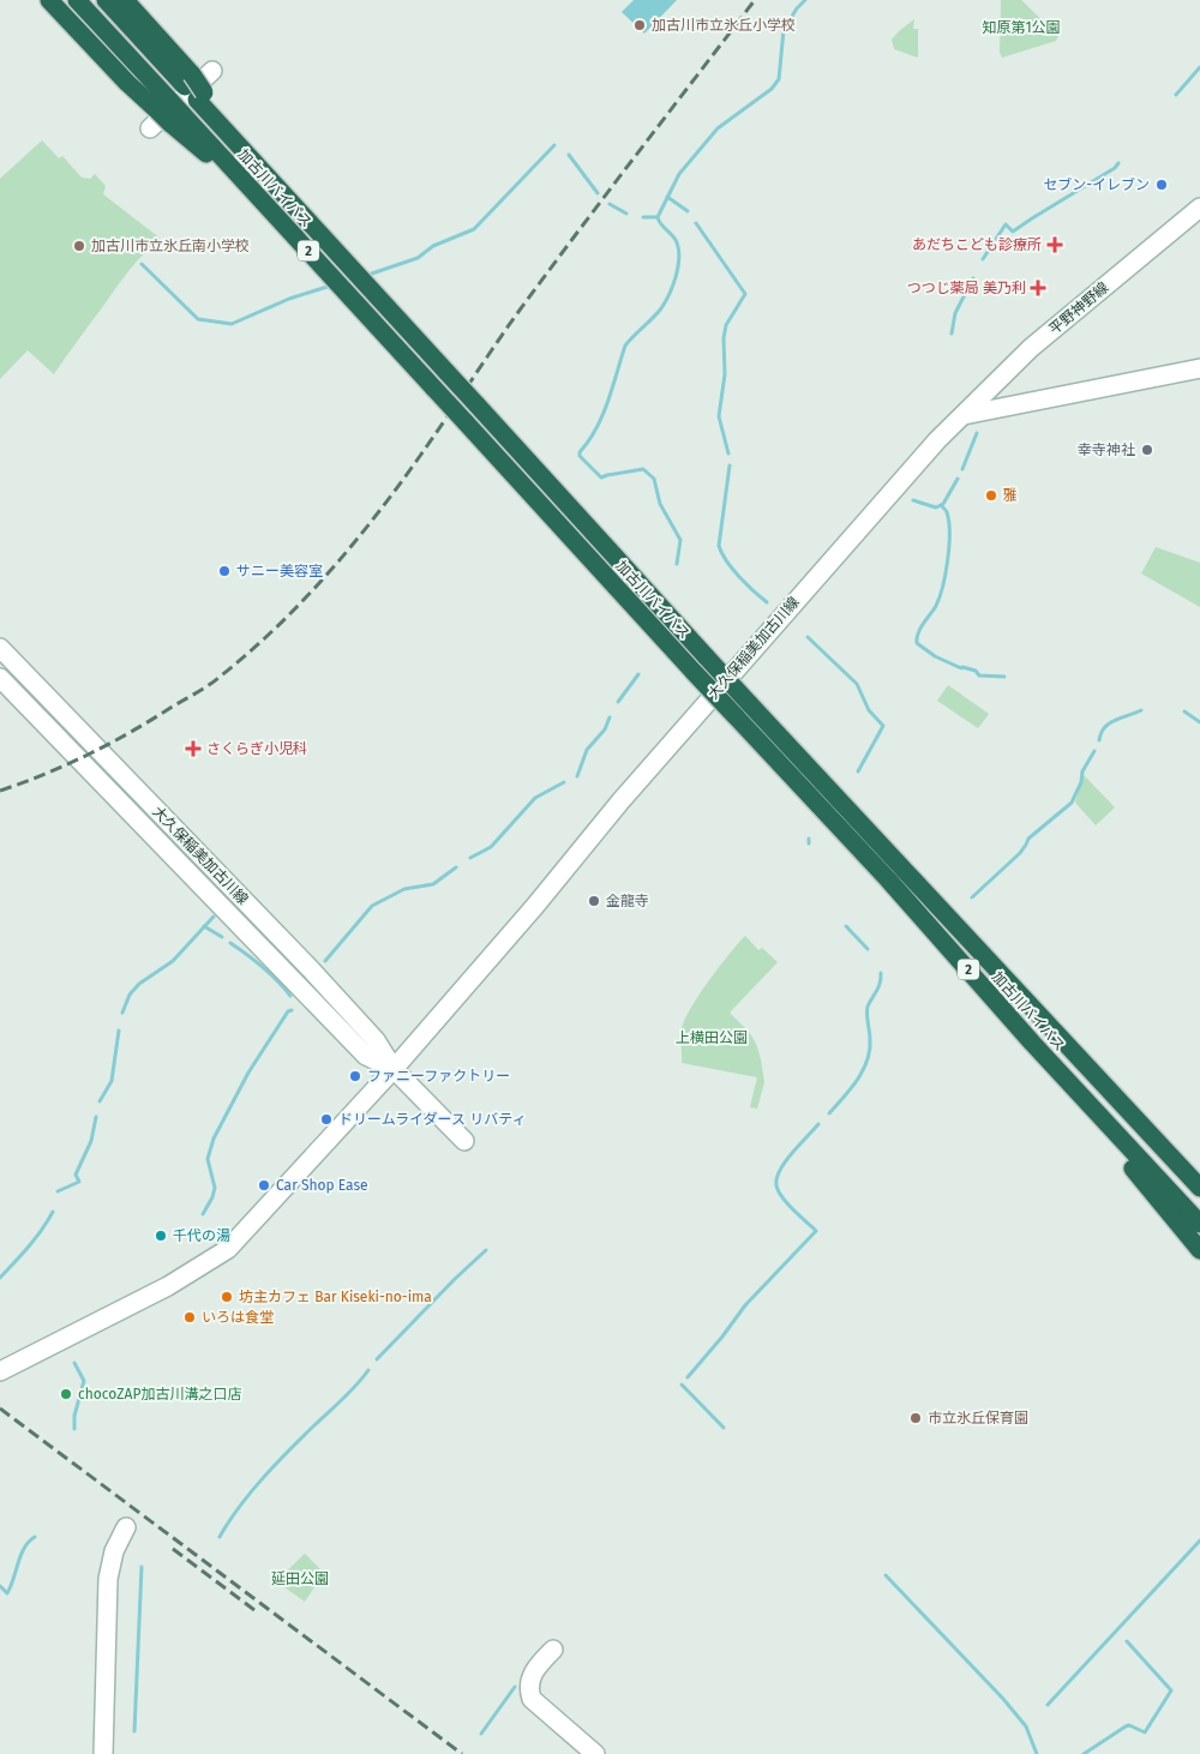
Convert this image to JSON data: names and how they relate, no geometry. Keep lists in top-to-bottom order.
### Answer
{
  "streets": {
    "highway": ["加古川バイパス", "2"],
    "main road": ["平野神野線", "大久保稲美加古川線"]
  },
  "crossings": [
    ["平野神野線", "大久保稲美加古川線"]
  ],
  "parks": ["知原第1公園", "上横田公園", "延田公園"],
  "places": {
    "other": [
      "加古川市立氷丘小学校",
      "セブン-イレブン",
      "加古川市立氷丘南小学校",
      "幸寺神社",
      "雅",
      "サニー美容室",
      "金龍寺",
      "ファニーファクトリー",
      "ドリームライダース リバティ",
      "Car Shop Ease",
      "千代の湯",
      "坊主カフェ Bar Kiseki-no-ima",
      "いろは食堂",
      "chocoZAP加古川溝之口店",
      "市立氷丘保育園"
    ],
    "health": ["あだちこども診療所", "つつじ薬局 美乃利", "さくらぎ小児科"]
  }
}
